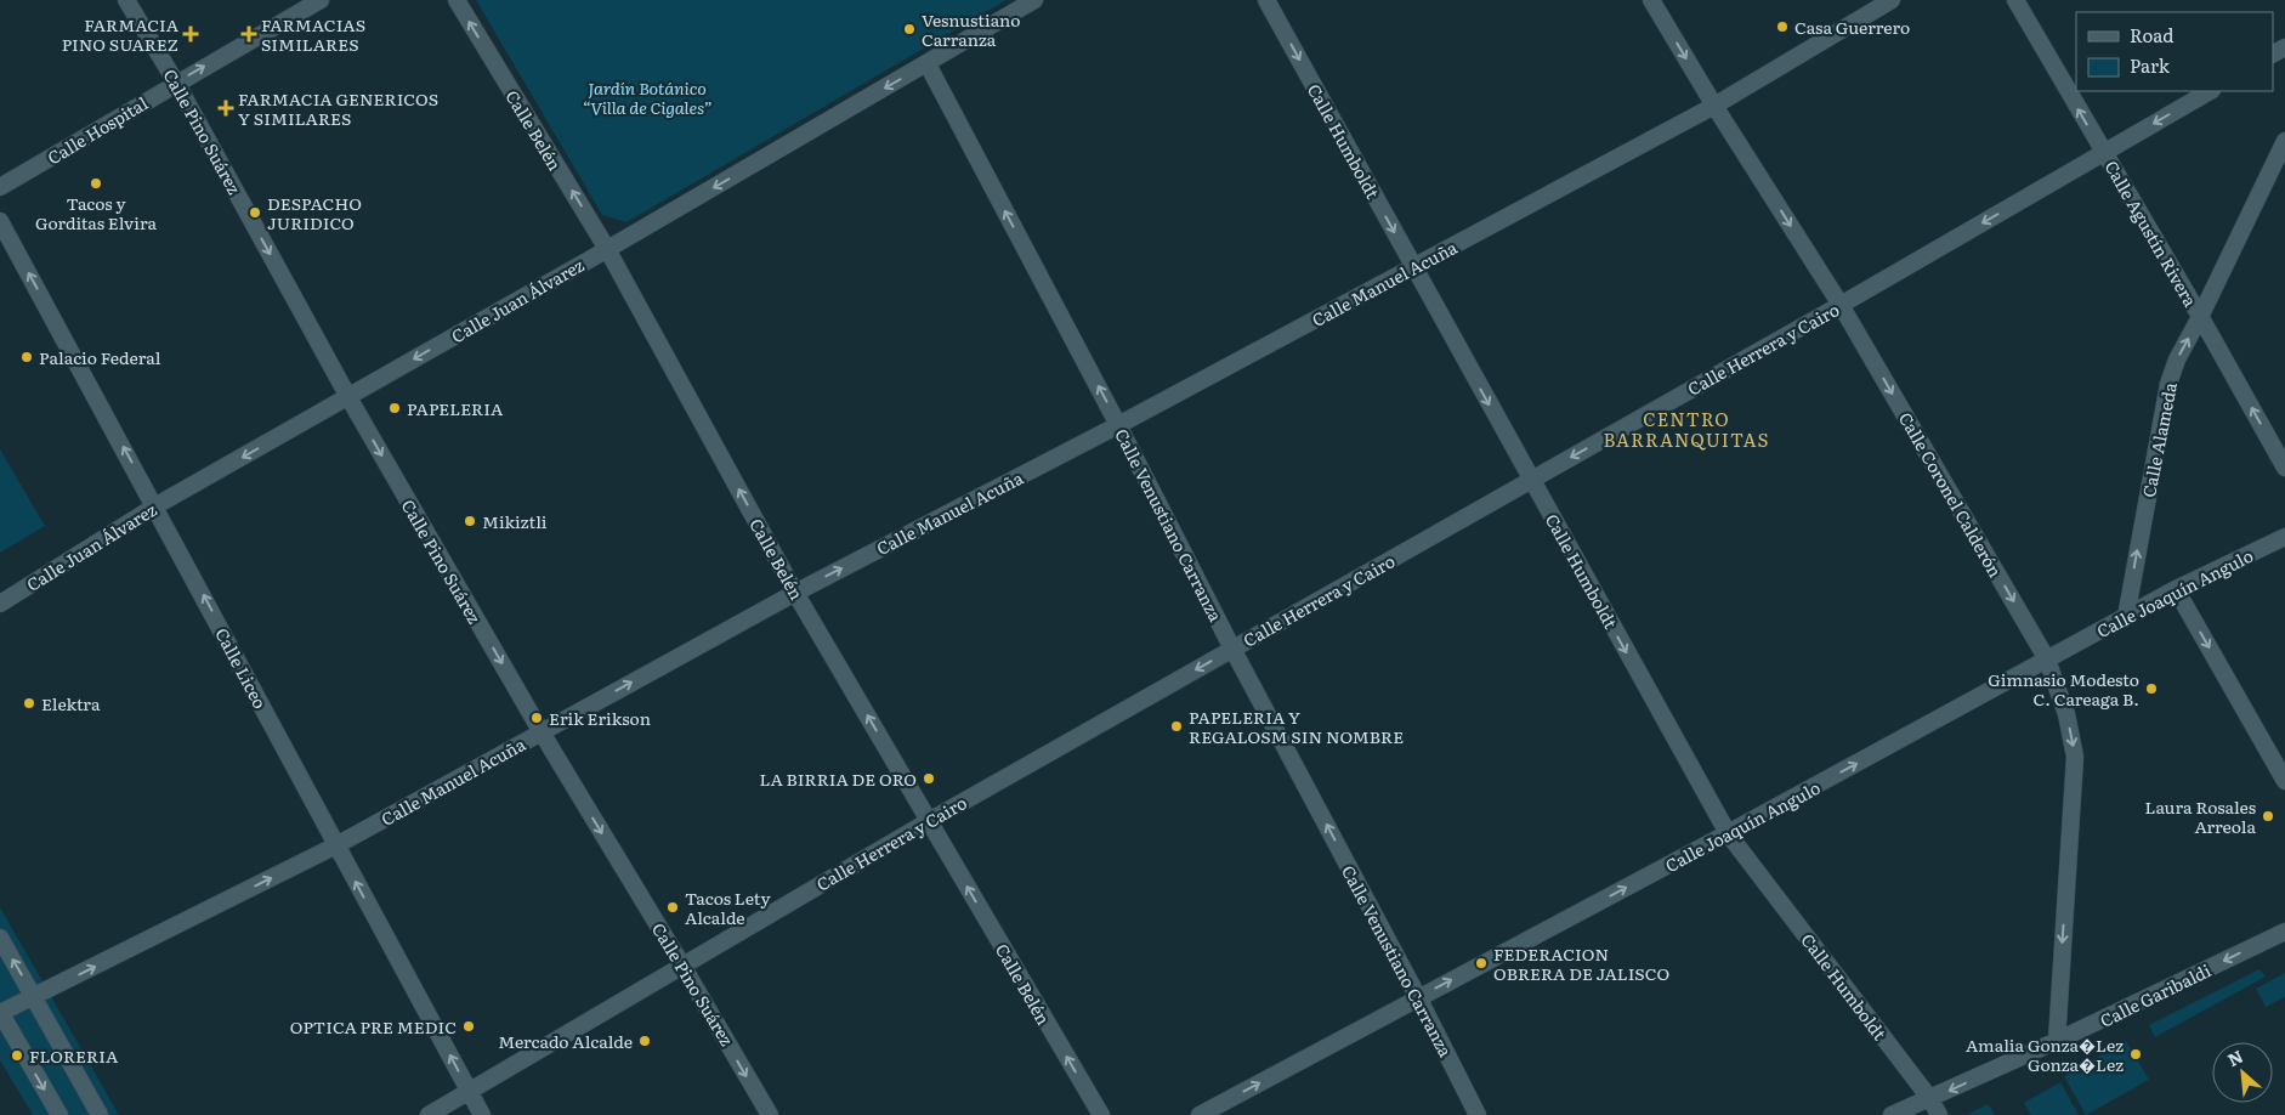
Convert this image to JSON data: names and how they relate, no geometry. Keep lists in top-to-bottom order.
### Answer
{
  "streets": {
    "street": [
      "Calle Hospital",
      "Calle Belén",
      "Calle Pino Suárez",
      "Calle Humboldt",
      "Calle Agustín Rivera",
      "Calle Manuel Acuña",
      "Calle Juan Álvarez",
      "Calle Herrera y Cairo",
      "Calle Alameda",
      "Calle Coronel Calderón",
      "Calle Venustiano Carranza",
      "Calle Joaquín Angulo",
      "Calle Liceo",
      "Calle Garibaldi"
    ]
  },
  "crossings": [
    ["Calle Hospital", "Calle Pino Suárez"],
    ["Calle Belén", "Calle Manuel Acuña"],
    ["Calle Belén", "Calle Juan Álvarez"],
    ["Calle Belén", "Calle Herrera y Cairo"],
    ["Calle Pino Suárez", "Calle Manuel Acuña"],
    ["Calle Pino Suárez", "Calle Juan Álvarez"],
    ["Calle Pino Suárez", "Calle Herrera y Cairo"],
    ["Calle Humboldt", "Calle Manuel Acuña"],
    ["Calle Humboldt", "Calle Herrera y Cairo"],
    ["Calle Humboldt", "Calle Joaquín Angulo"],
    ["Calle Humboldt", "Calle Garibaldi"],
    ["Calle Agustín Rivera", "Calle Herrera y Cairo"],
    ["Calle Agustín Rivera", "Calle Alameda"],
    ["Calle Manuel Acuña", "Calle Coronel Calderón"],
    ["Calle Manuel Acuña", "Calle Venustiano Carranza"],
    ["Calle Manuel Acuña", "Calle Liceo"],
    ["Calle Juan Álvarez", "Calle Venustiano Carranza"],
    ["Calle Juan Álvarez", "Calle Liceo"],
    ["Calle Herrera y Cairo", "Calle Coronel Calderón"],
    ["Calle Herrera y Cairo", "Calle Venustiano Carranza"],
    ["Calle Herrera y Cairo", "Calle Liceo"],
    ["Calle Alameda", "Calle Joaquín Angulo"],
    ["Calle Coronel Calderón", "Calle Joaquín Angulo"],
    ["Calle Coronel Calderón", "Calle Garibaldi"],
    ["Calle Venustiano Carranza", "Calle Joaquín Angulo"]
  ],
  "one_way": [
    "Calle Hospital",
    "Calle Belén",
    "Calle Pino Suárez",
    "Calle Humboldt",
    "Calle Agustín Rivera",
    "Calle Manuel Acuña",
    "Calle Juan Álvarez",
    "Calle Herrera y Cairo",
    "Calle Alameda",
    "Calle Coronel Calderón",
    "Calle Venustiano Carranza",
    "Calle Joaquín Angulo",
    "Calle Liceo",
    "Calle Garibaldi"
  ],
  "districts": ["CENTRO BARRANQUITAS"],
  "parks": ["Jardín Botánico “Villa de Cigales”"],
  "places": {
    "other": [
      "Casa Guerrero",
      "Vesnustiano Carranza",
      "Tacos y Gorditas Elvira",
      "DESPACHO JURIDICO",
      "Palacio Federal",
      "PAPELERIA",
      "Mikiztli",
      "Gimnasio Modesto C. Careaga B.",
      "Elektra",
      "Erik Erikson",
      "PAPELERIA Y REGALOSM SIN NOMBRE",
      "LA BIRRIA DE ORO",
      "Laura Rosales Arreola",
      "Tacos Lety Alcalde",
      "FEDERACION OBRERA DE JALISCO",
      "OPTICA PRE MEDIC",
      "Mercado Alcalde",
      "Amalia Gonza�Lez Gonza�Lez",
      "FLORERIA"
    ],
    "health": ["FARMACIA PINO SUAREZ", "FARMACIAS SIMILARES", "FARMACIA GENERICOS Y SIMILARES"]
  },
  "legend": ["Road", "Park"],
  "north": "top left"
}
